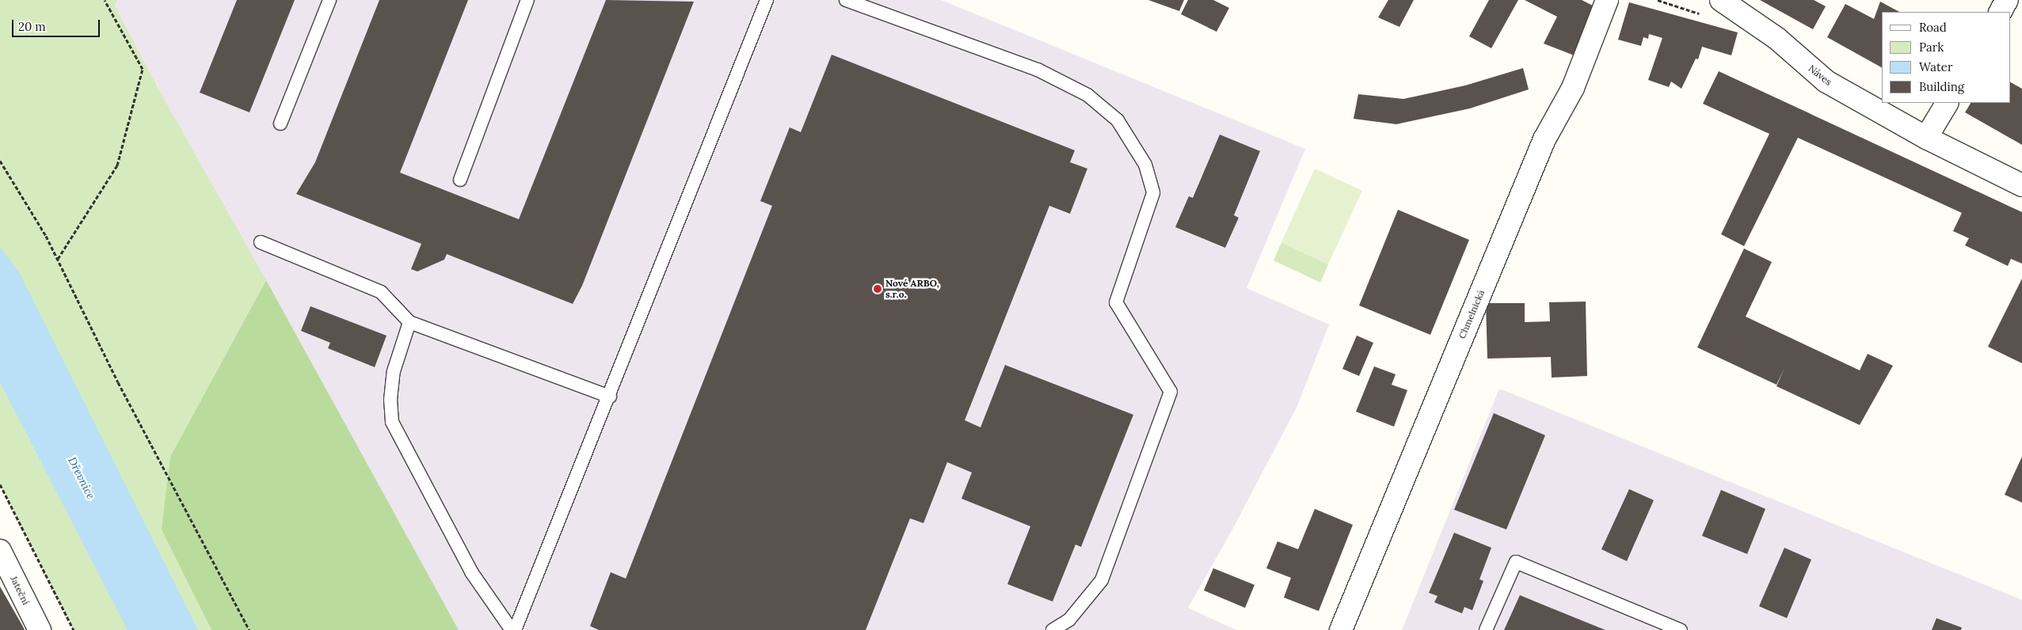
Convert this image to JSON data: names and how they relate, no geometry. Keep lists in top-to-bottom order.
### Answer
{
  "streets": {
    "street": ["Náves", "Chmelnická", "Jateční"]
  },
  "water": ["Dřevnice"],
  "places": ["Nové ARBO, s.r.o."],
  "legend": [
    "Road",
    "Park",
    "Water",
    "Building"
  ],
  "scale_bar": "20 m"
}
